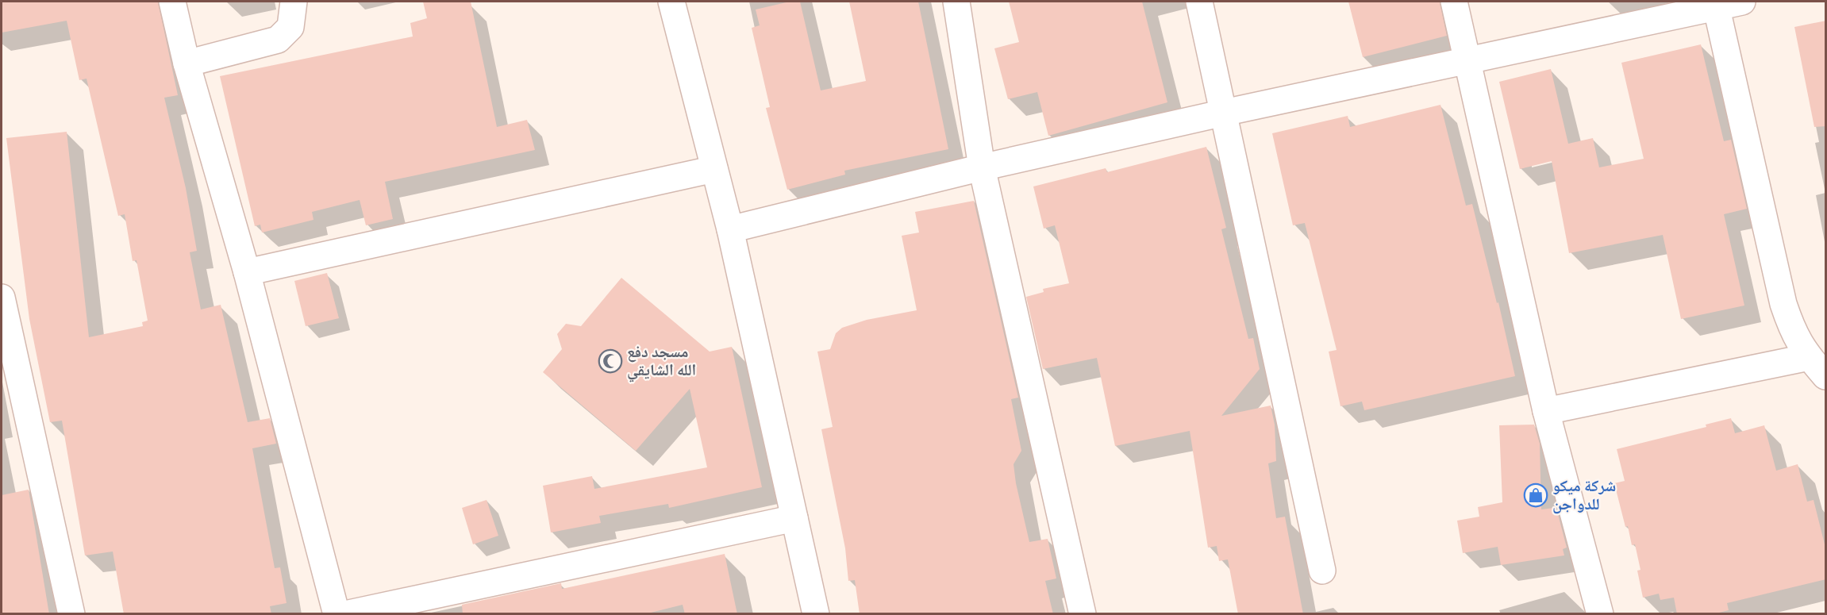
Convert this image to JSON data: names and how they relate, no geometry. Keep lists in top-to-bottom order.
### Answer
{
  "places": {
    "mosque": ["مسجد دفع الله الشايقي"],
    "shop": ["شركة ميكو للدواجن"]
  }
}
